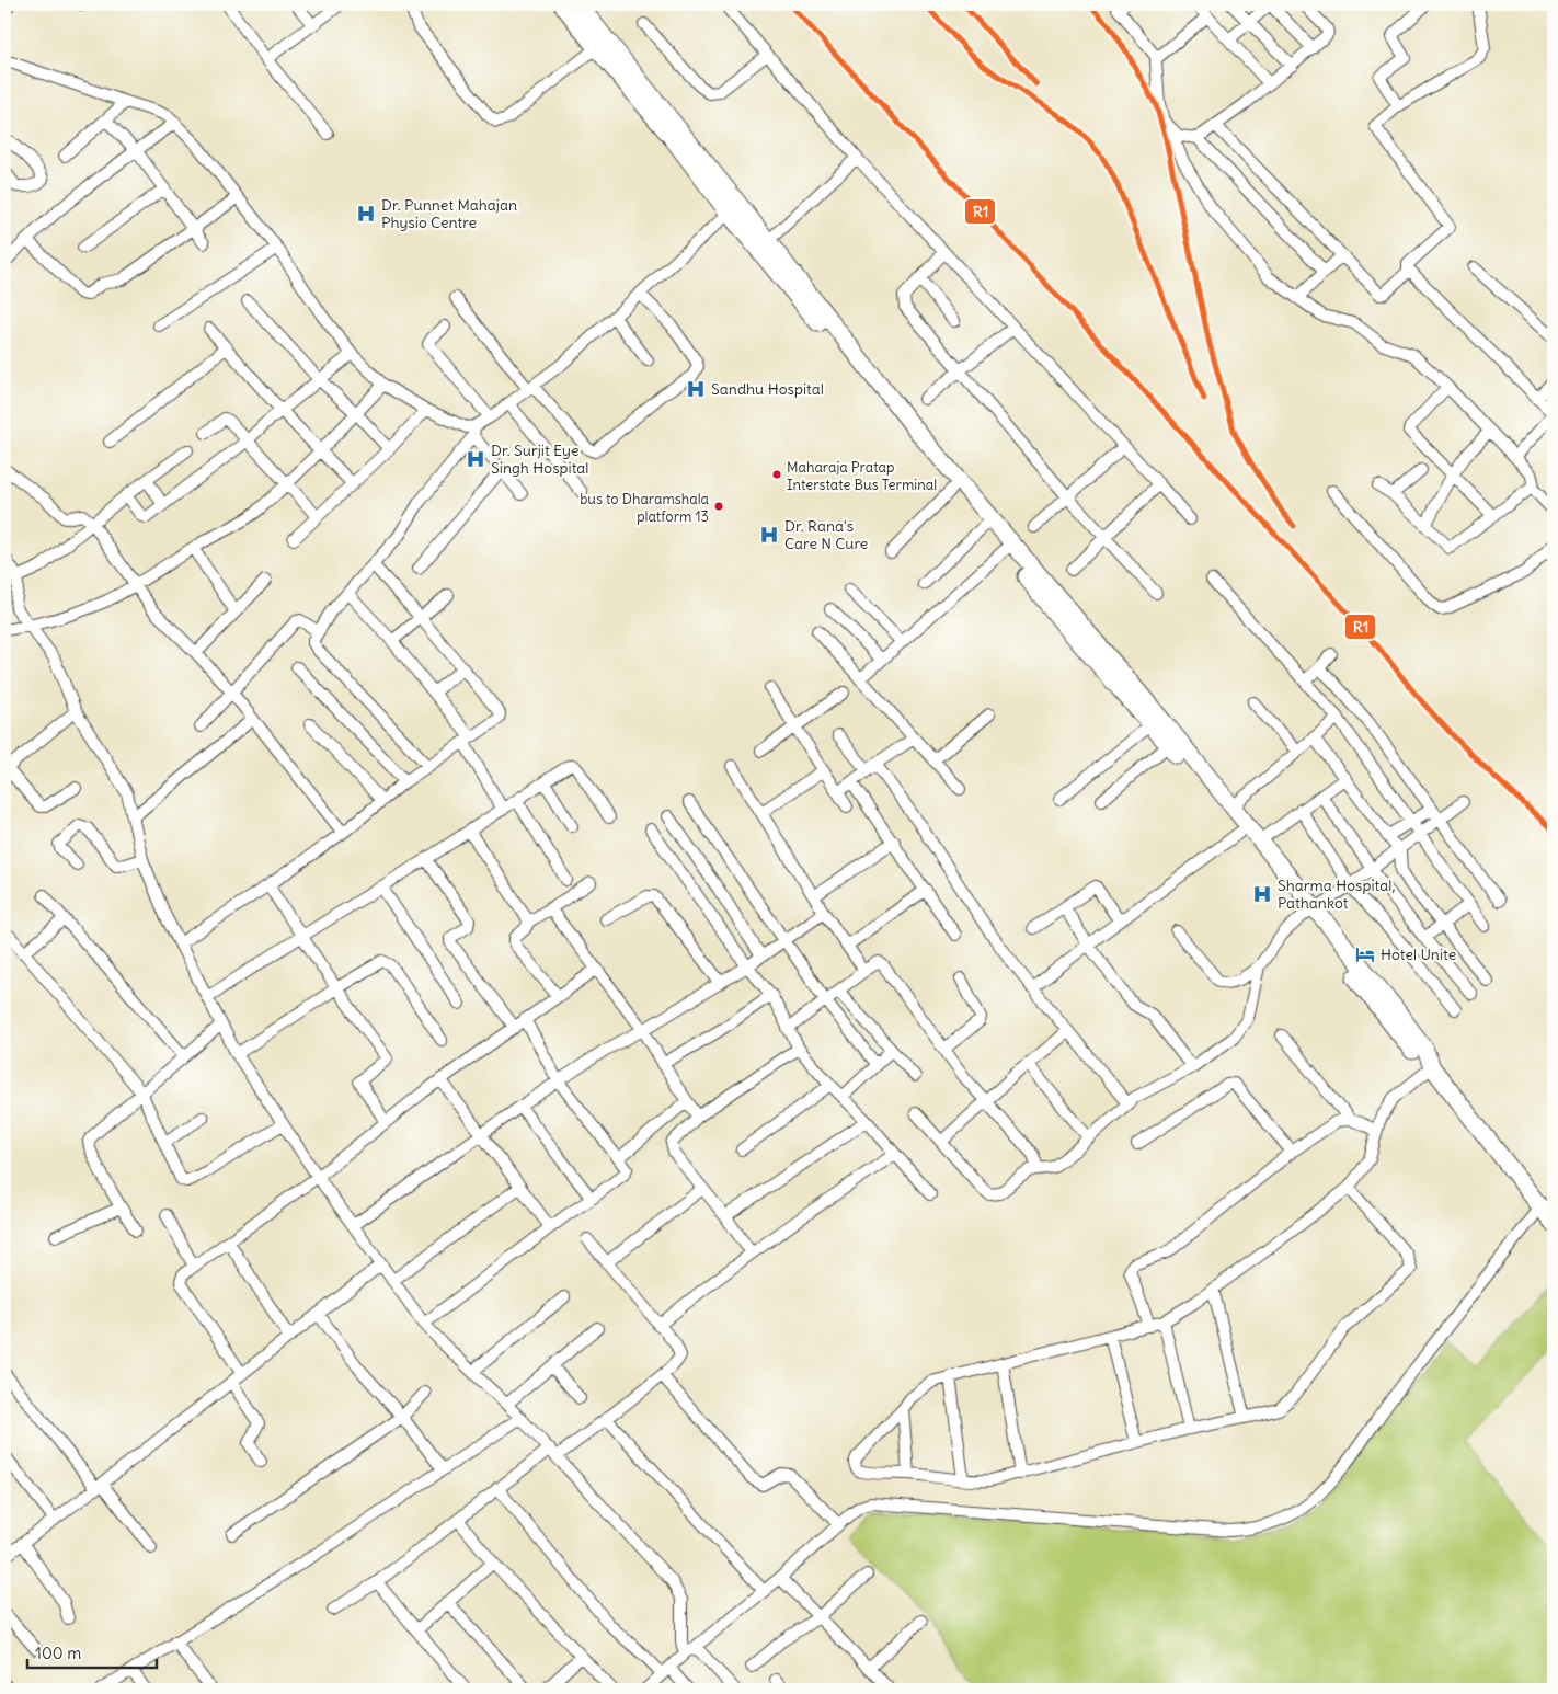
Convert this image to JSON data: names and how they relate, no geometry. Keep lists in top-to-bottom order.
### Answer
{
  "places": {
    "hospital": [
      "Dr. Punnet Mahajan Physio Centre",
      "Sandhu Hospital",
      "Dr. Surjit Eye Singh Hospital",
      "Dr. Rana's Care N Cure",
      "Sharma Hospital, Pathankot"
    ],
    "other": ["Maharaja Pratap Interstate Bus Terminal", "bus to Dharamshala platform 13"],
    "hotel": ["Hotel Unite"]
  },
  "lines": ["transit line R1"],
  "scale_bar": "100 m"
}
